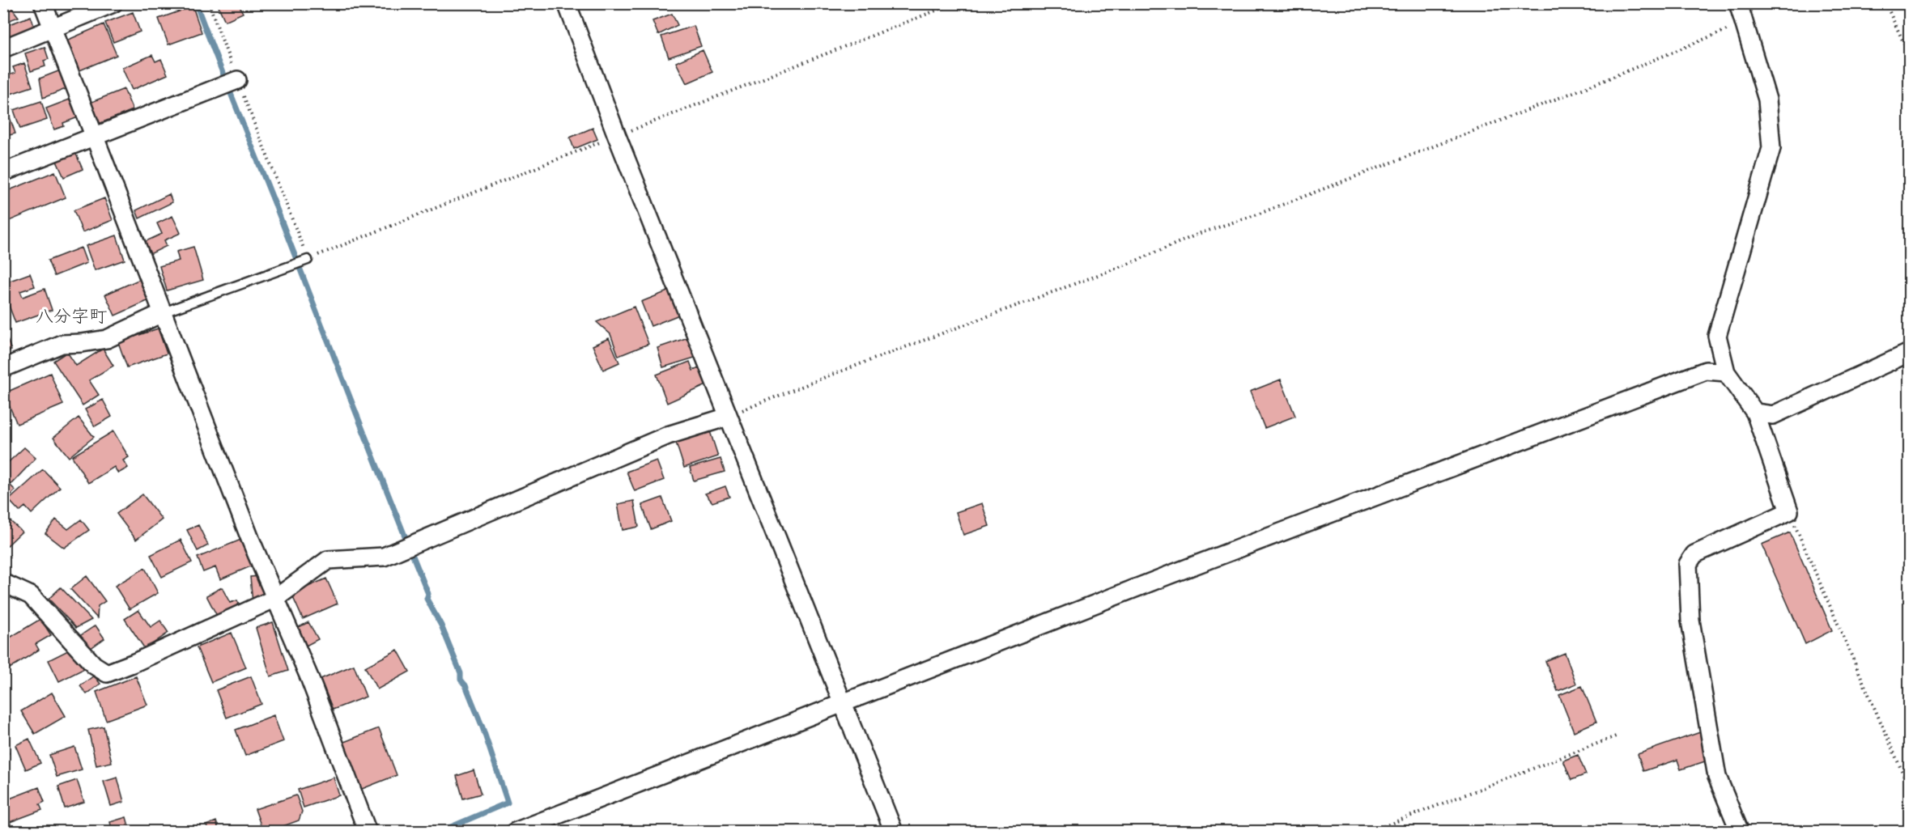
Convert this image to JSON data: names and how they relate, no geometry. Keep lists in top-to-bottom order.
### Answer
{
  "districts": ["八分字町"]
}
